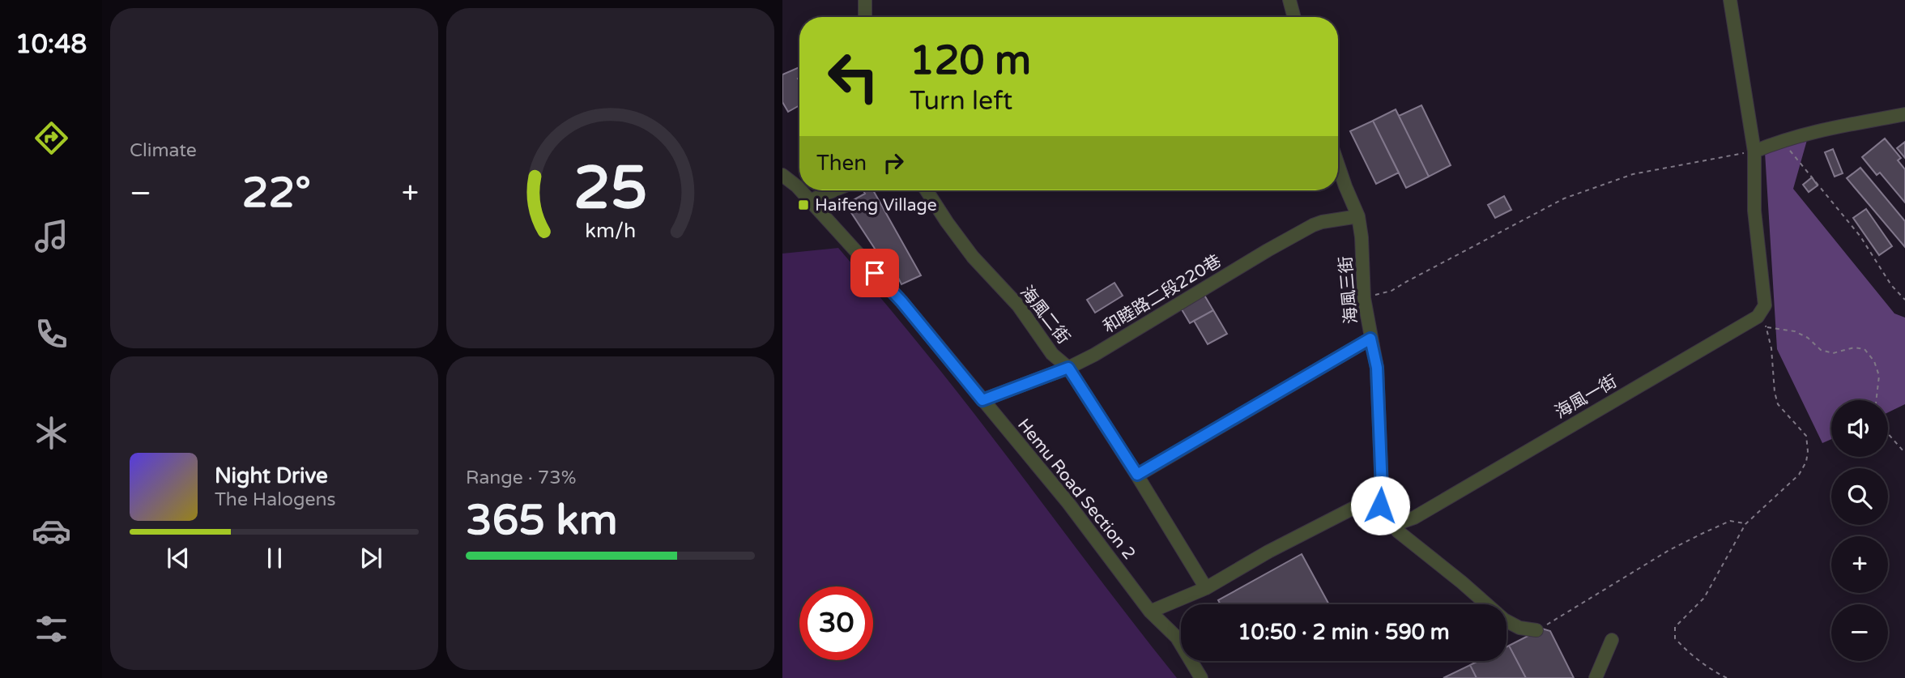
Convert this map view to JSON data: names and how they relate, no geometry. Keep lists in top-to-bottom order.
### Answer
{
  "streets": {
    "street": [
      "海風三街",
      "和睦路二段220巷",
      "海風二街",
      "海風一街",
      "Hemu Road Section 2"
    ]
  },
  "crossings": [
    ["海風三街", "和睦路二段220巷"],
    ["和睦路二段220巷", "海風二街"],
    ["和睦路二段220巷", "Hemu Road Section 2"]
  ],
  "places": {
    "transit": ["Haifeng Village"]
  },
  "page": {
    "tabs": "10:48",
    "tile": [
      "Climate",
      ["Range · 73%", "365 km"]
    ],
    "turn": ["120 m", "Turn left"],
    "then": "Then",
    "heat": ["−", "22°", "+"],
    "map_buttons": ["+", "−"],
    "song": ["Night Drive", "The Halogens"],
    "limit": "30",
    "trip": "10:50 · 2 min · 590 m",
    "gauge": ["25", "km/h"]
  }
}
